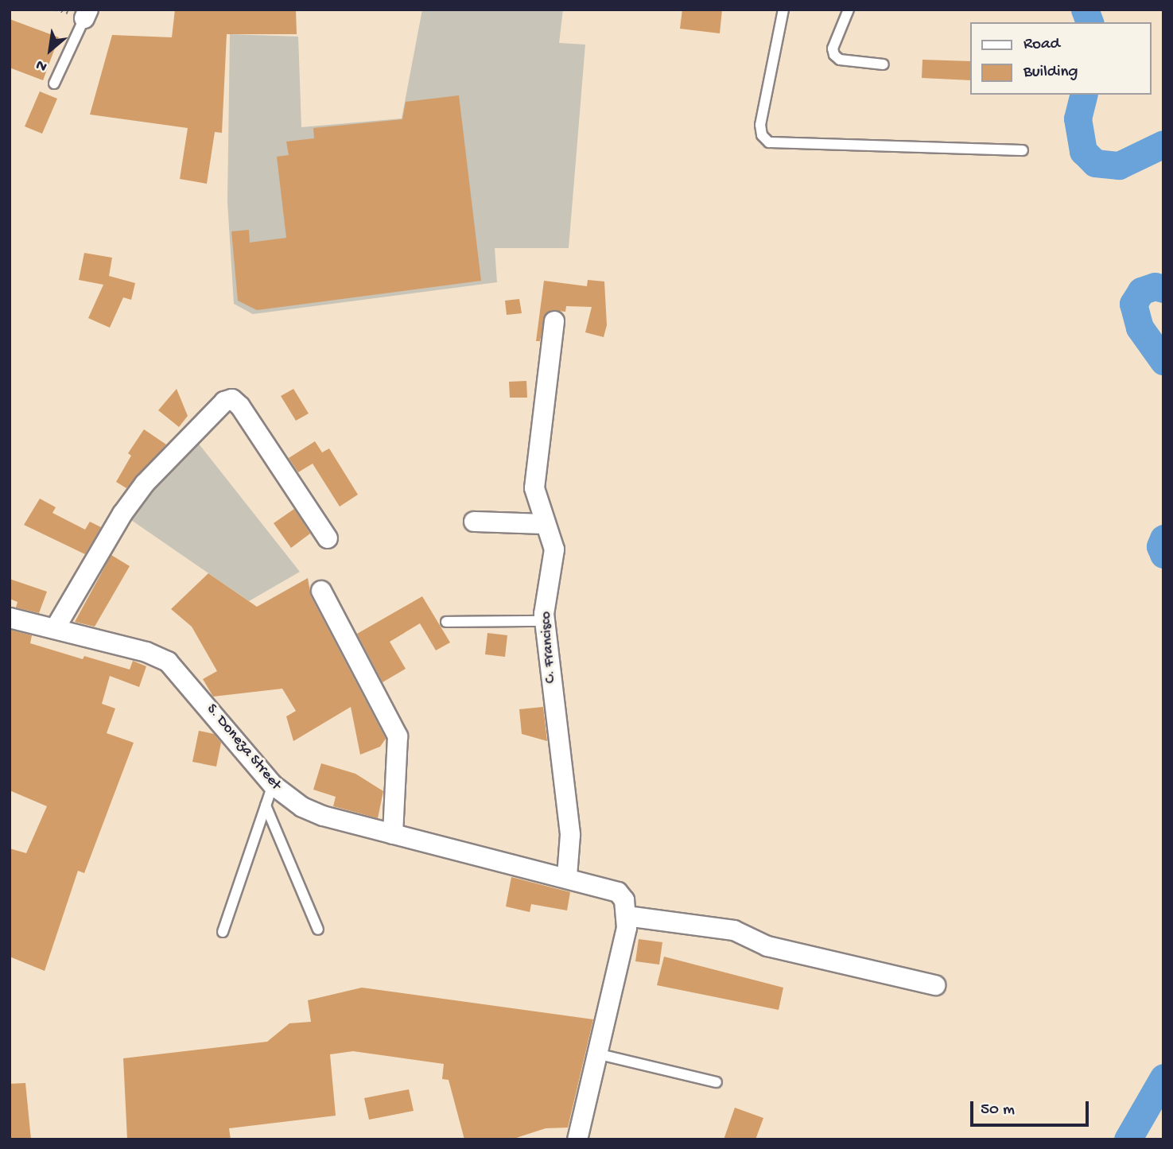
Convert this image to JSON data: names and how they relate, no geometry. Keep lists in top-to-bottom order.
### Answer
{
  "streets": {
    "street": ["C. Francisco", "S. Doneza Street"]
  },
  "crossings": [
    ["C. Francisco", "S. Doneza Street"]
  ],
  "legend": ["Road", "Building"],
  "scale_bar": "50 m",
  "north": "bottom left"
}
